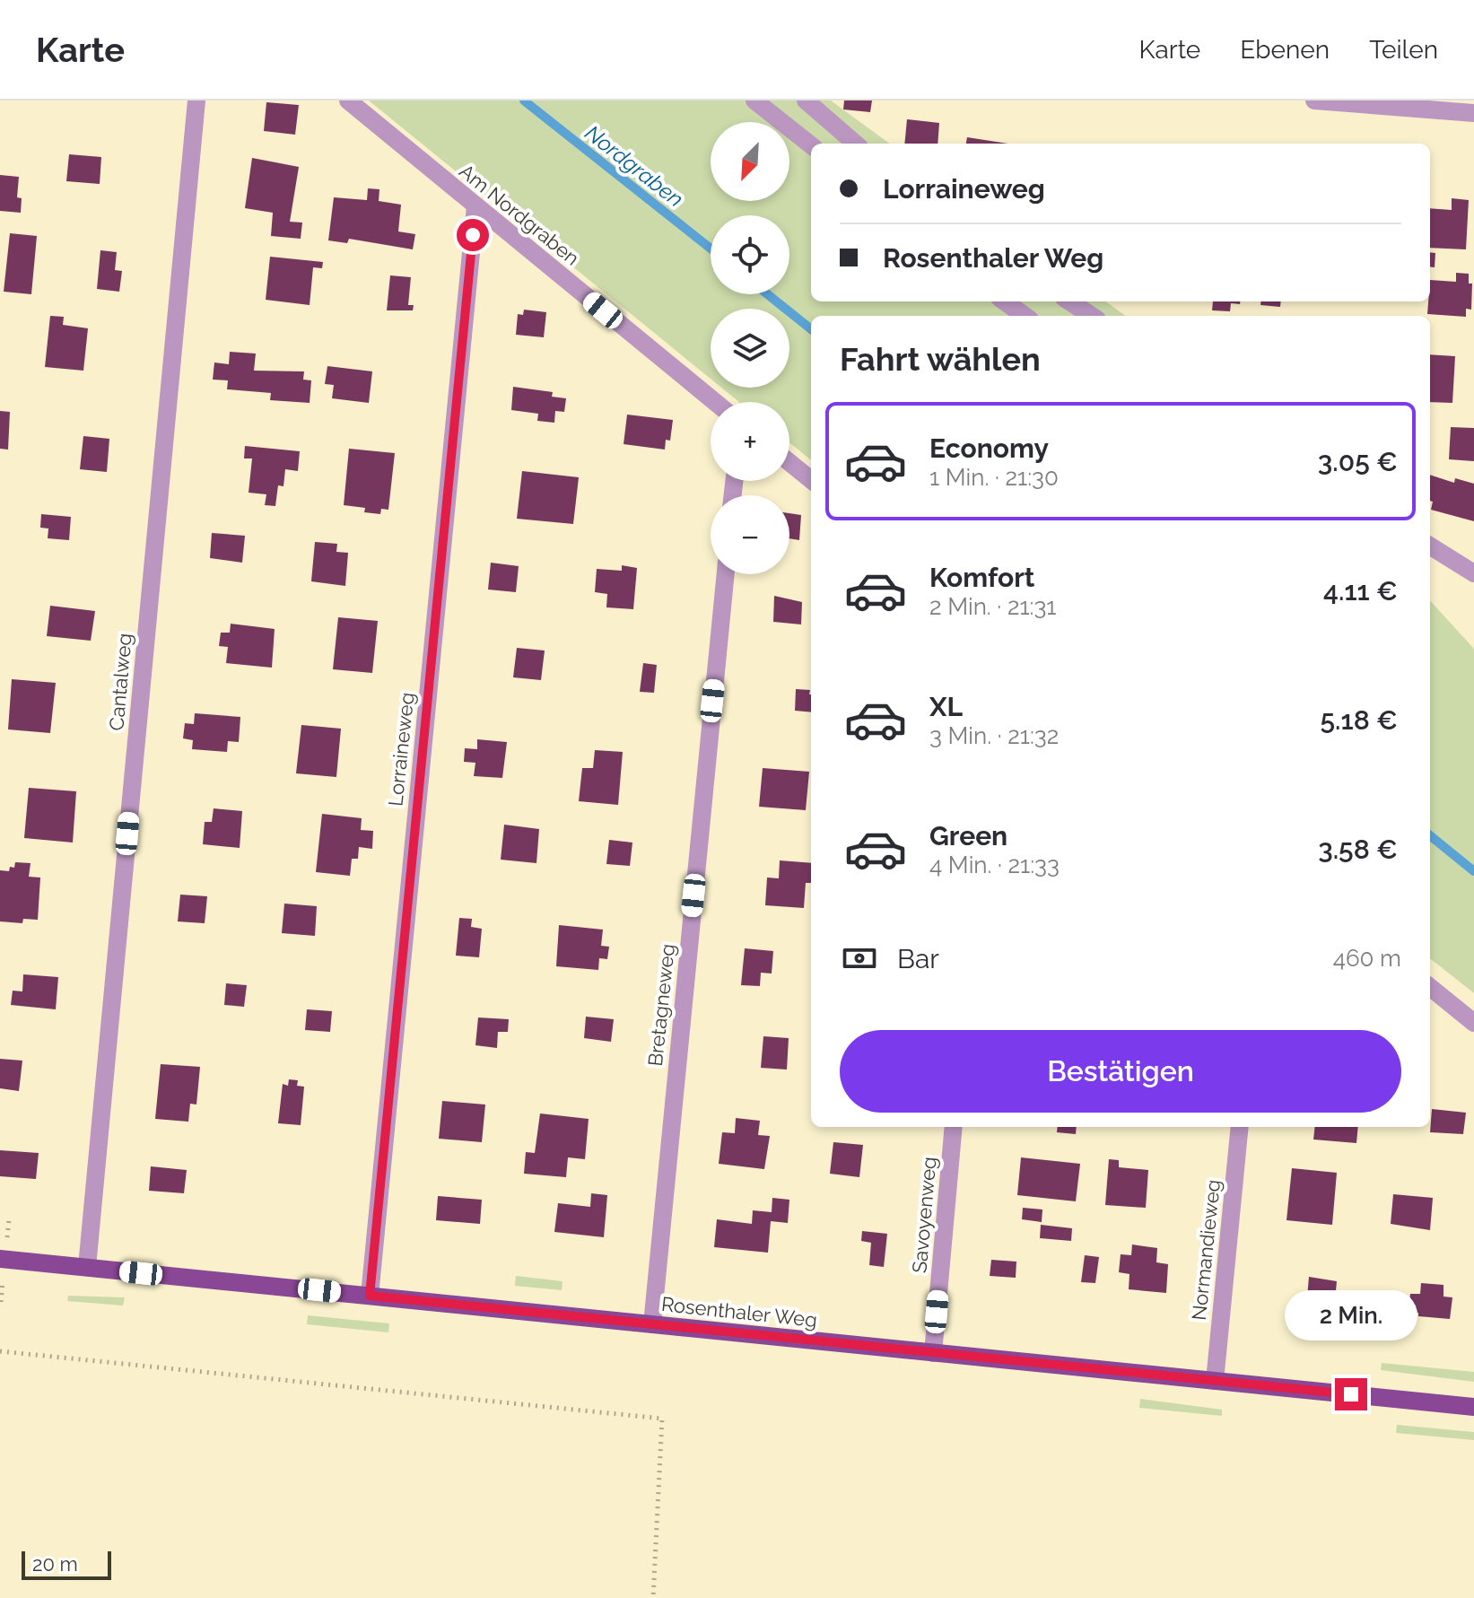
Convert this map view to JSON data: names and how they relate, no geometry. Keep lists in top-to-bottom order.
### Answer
{
  "streets": {
    "main road": ["Rosenthaler Weg"],
    "lane": [
      "Am Nordgraben",
      "Cantalweg",
      "Lorraineweg",
      "Bretagneweg",
      "Savoyenweg",
      "Normandieweg"
    ]
  },
  "crossings": [
    ["Am Nordgraben", "Lorraineweg"],
    ["Cantalweg", "Rosenthaler Weg"],
    ["Lorraineweg", "Rosenthaler Weg"],
    ["Bretagneweg", "Rosenthaler Weg"],
    ["Savoyenweg", "Rosenthaler Weg"],
    ["Normandieweg", "Rosenthaler Weg"]
  ],
  "water": ["Nordgraben"],
  "scale_bar": "20 m",
  "north": "bottom left",
  "page": {
    "header": "Karte",
    "nav": ["Karte", "Ebenen", "Teilen"],
    "map_buttons": ["+", "−"],
    "banner": ["Lorraineweg", "Rosenthaler Weg"],
    "heading": "Fahrt wählen",
    "list": [
      {
        "name": "Economy",
        "note": "1 Min. · 21:30",
        "value": "3.05 €"
      },
      {
        "name": "Komfort",
        "note": "2 Min. · 21:31",
        "value": "4.11 €"
      },
      {
        "name": "XL",
        "note": "3 Min. · 21:32",
        "value": "5.18 €"
      },
      {
        "name": "Green",
        "note": "4 Min. · 21:33",
        "value": "3.58 €"
      }
    ],
    "pay": ["Bar", "460 m"],
    "buttons": "Bestätigen",
    "bubble": "2 Min.",
    "scale": "20 m"
  }
}
